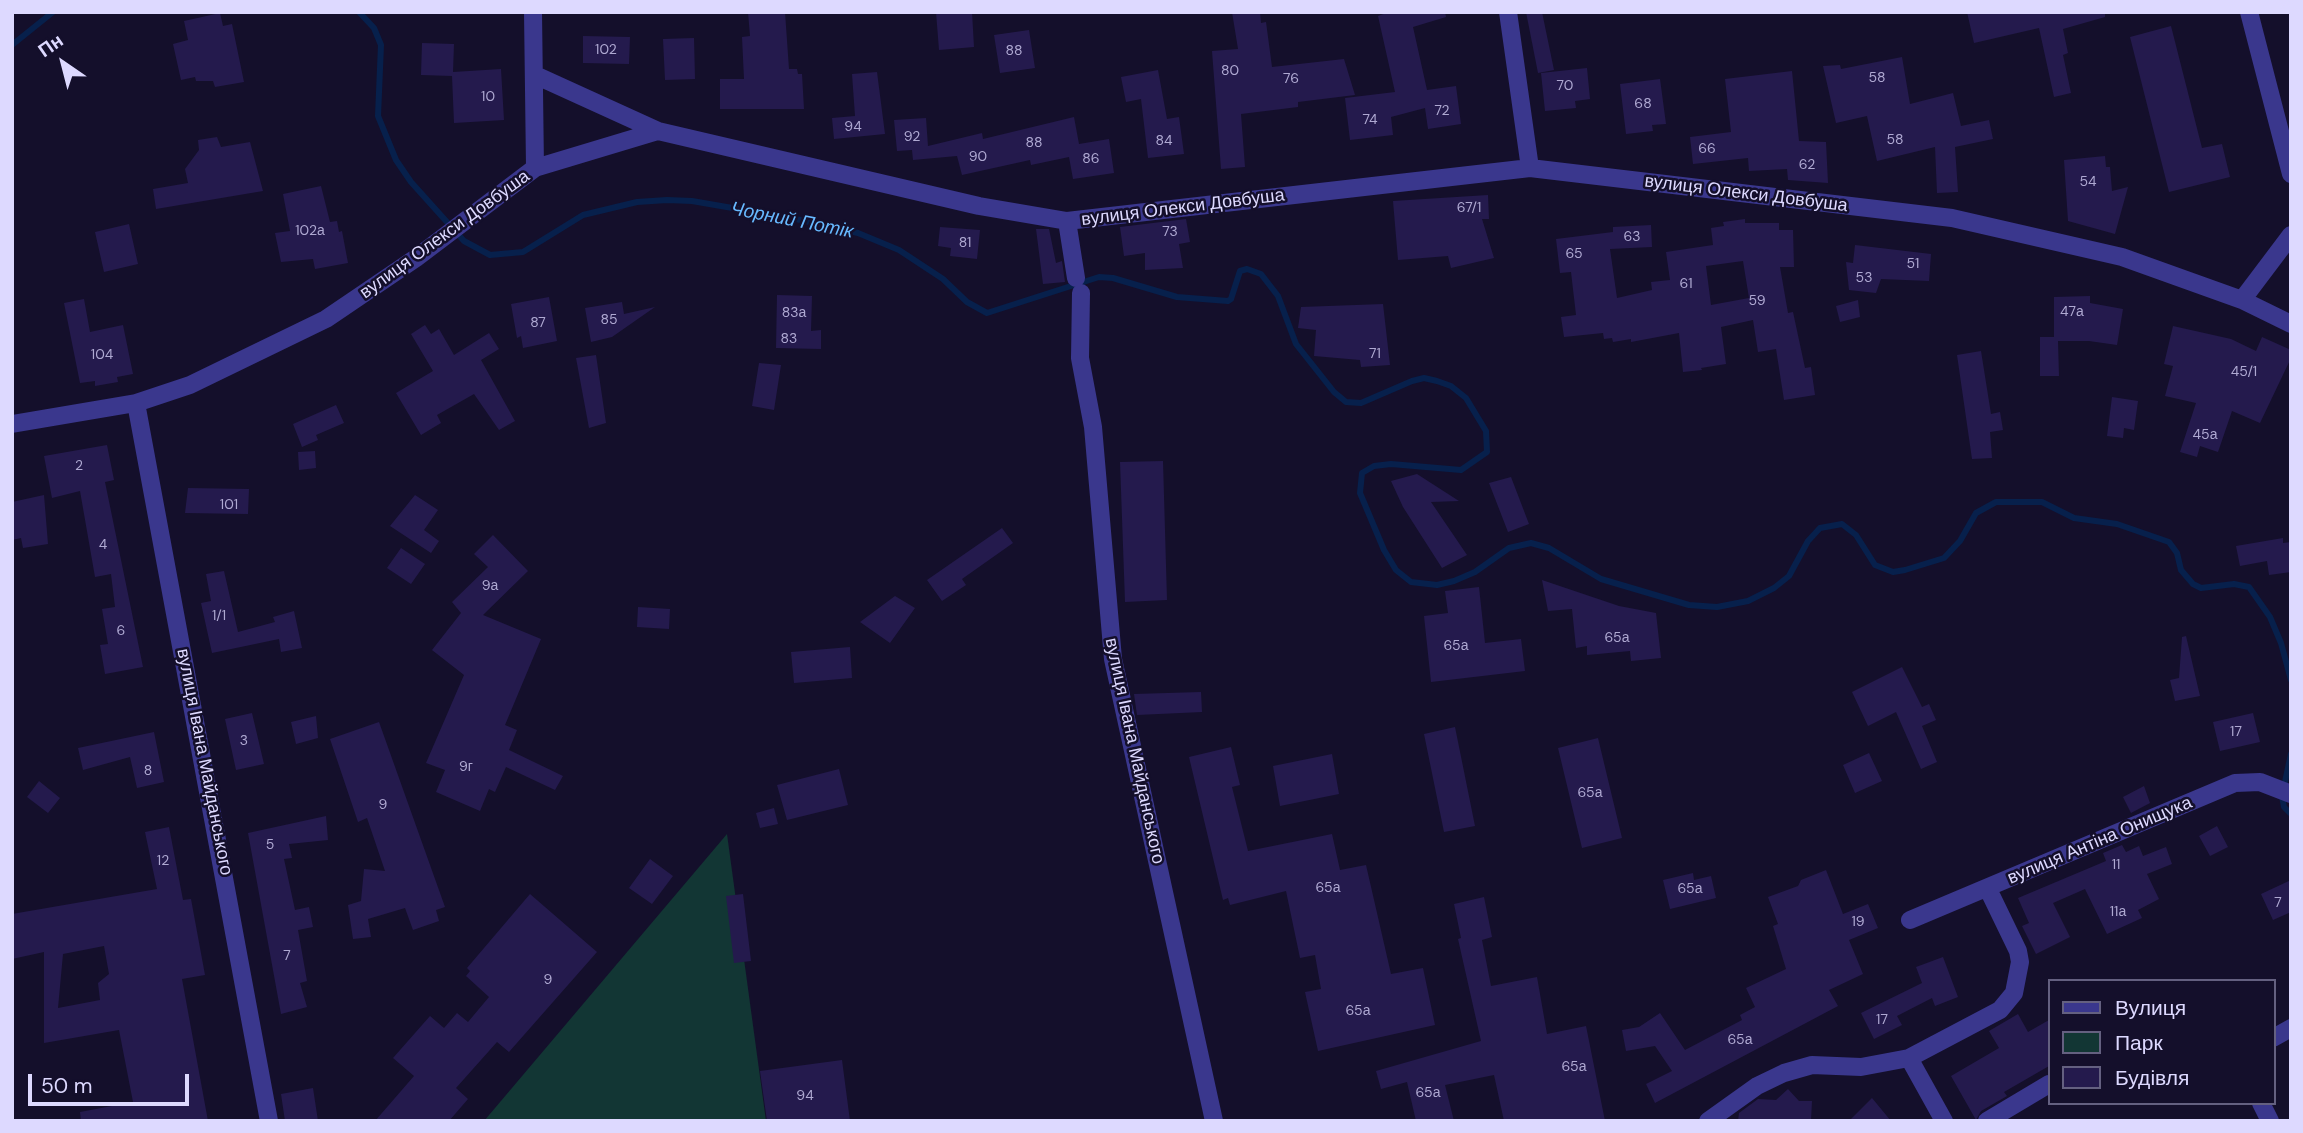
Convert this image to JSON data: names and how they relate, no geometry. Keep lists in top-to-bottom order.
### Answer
{
  "streets": {
    "street": ["вулиця Олекси Довбуша", "вулиця Івана Майданського", "вулиця Антіна Онищука"]
  },
  "crossings": [
    ["вулиця Олекси Довбуша", "вулиця Івана Майданського"]
  ],
  "water": ["Чорний Потік"],
  "house_numbers": [
    "102",
    "88",
    "80",
    "58",
    "76",
    "70",
    "10",
    "68",
    "72",
    "74",
    "94",
    "92",
    "58",
    "84",
    "88",
    "66",
    "90",
    "86",
    "62",
    "54",
    "67/1",
    "102а",
    "73",
    "63",
    "81",
    "65",
    "51",
    "53",
    "61",
    "59",
    "47а",
    "83а",
    "85",
    "87",
    "83",
    "71",
    "104",
    "45/1",
    "45а",
    "2",
    "101",
    "4",
    "9а",
    "1/1",
    "6",
    "65а",
    "65а",
    "17",
    "3",
    "9г",
    "8",
    "65а",
    "9",
    "5",
    "12",
    "11",
    "65а",
    "65а",
    "7",
    "11а",
    "19",
    "7",
    "9",
    "65а",
    "17",
    "65а",
    "65а",
    "65а",
    "94"
  ],
  "legend": ["Вулиця", "Парк", "Будівля"],
  "scale_bar": "50 m",
  "north": "top left"
}
